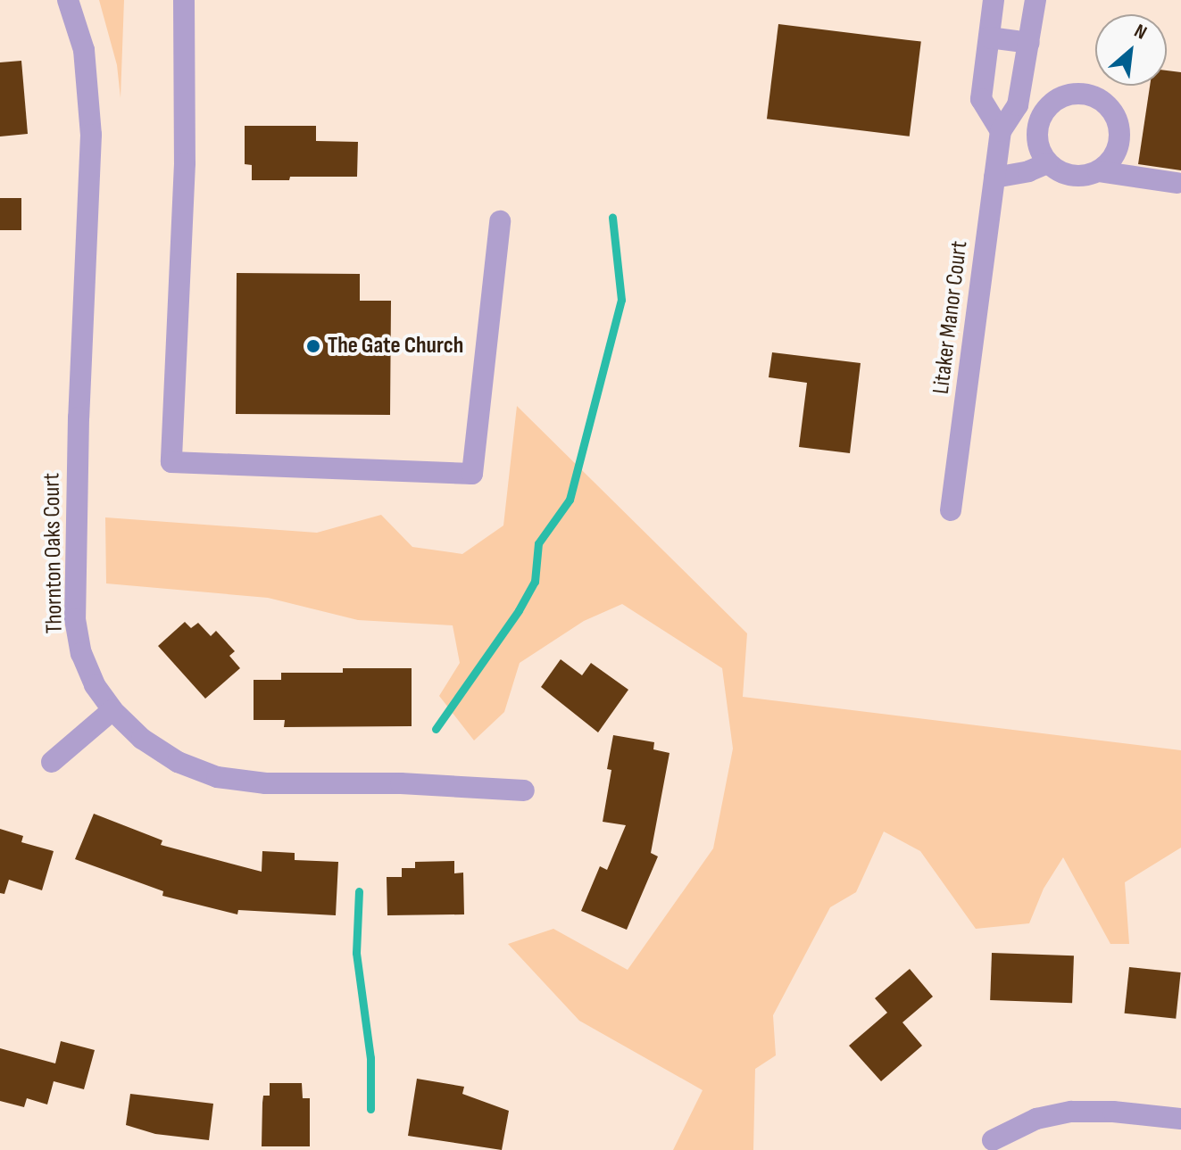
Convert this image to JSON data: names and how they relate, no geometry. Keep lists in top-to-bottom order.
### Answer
{
  "streets": {
    "street": ["Litaker Manor Court", "Thornton Oaks Court"]
  },
  "places": ["The Gate Church"],
  "north": "top right"
}
